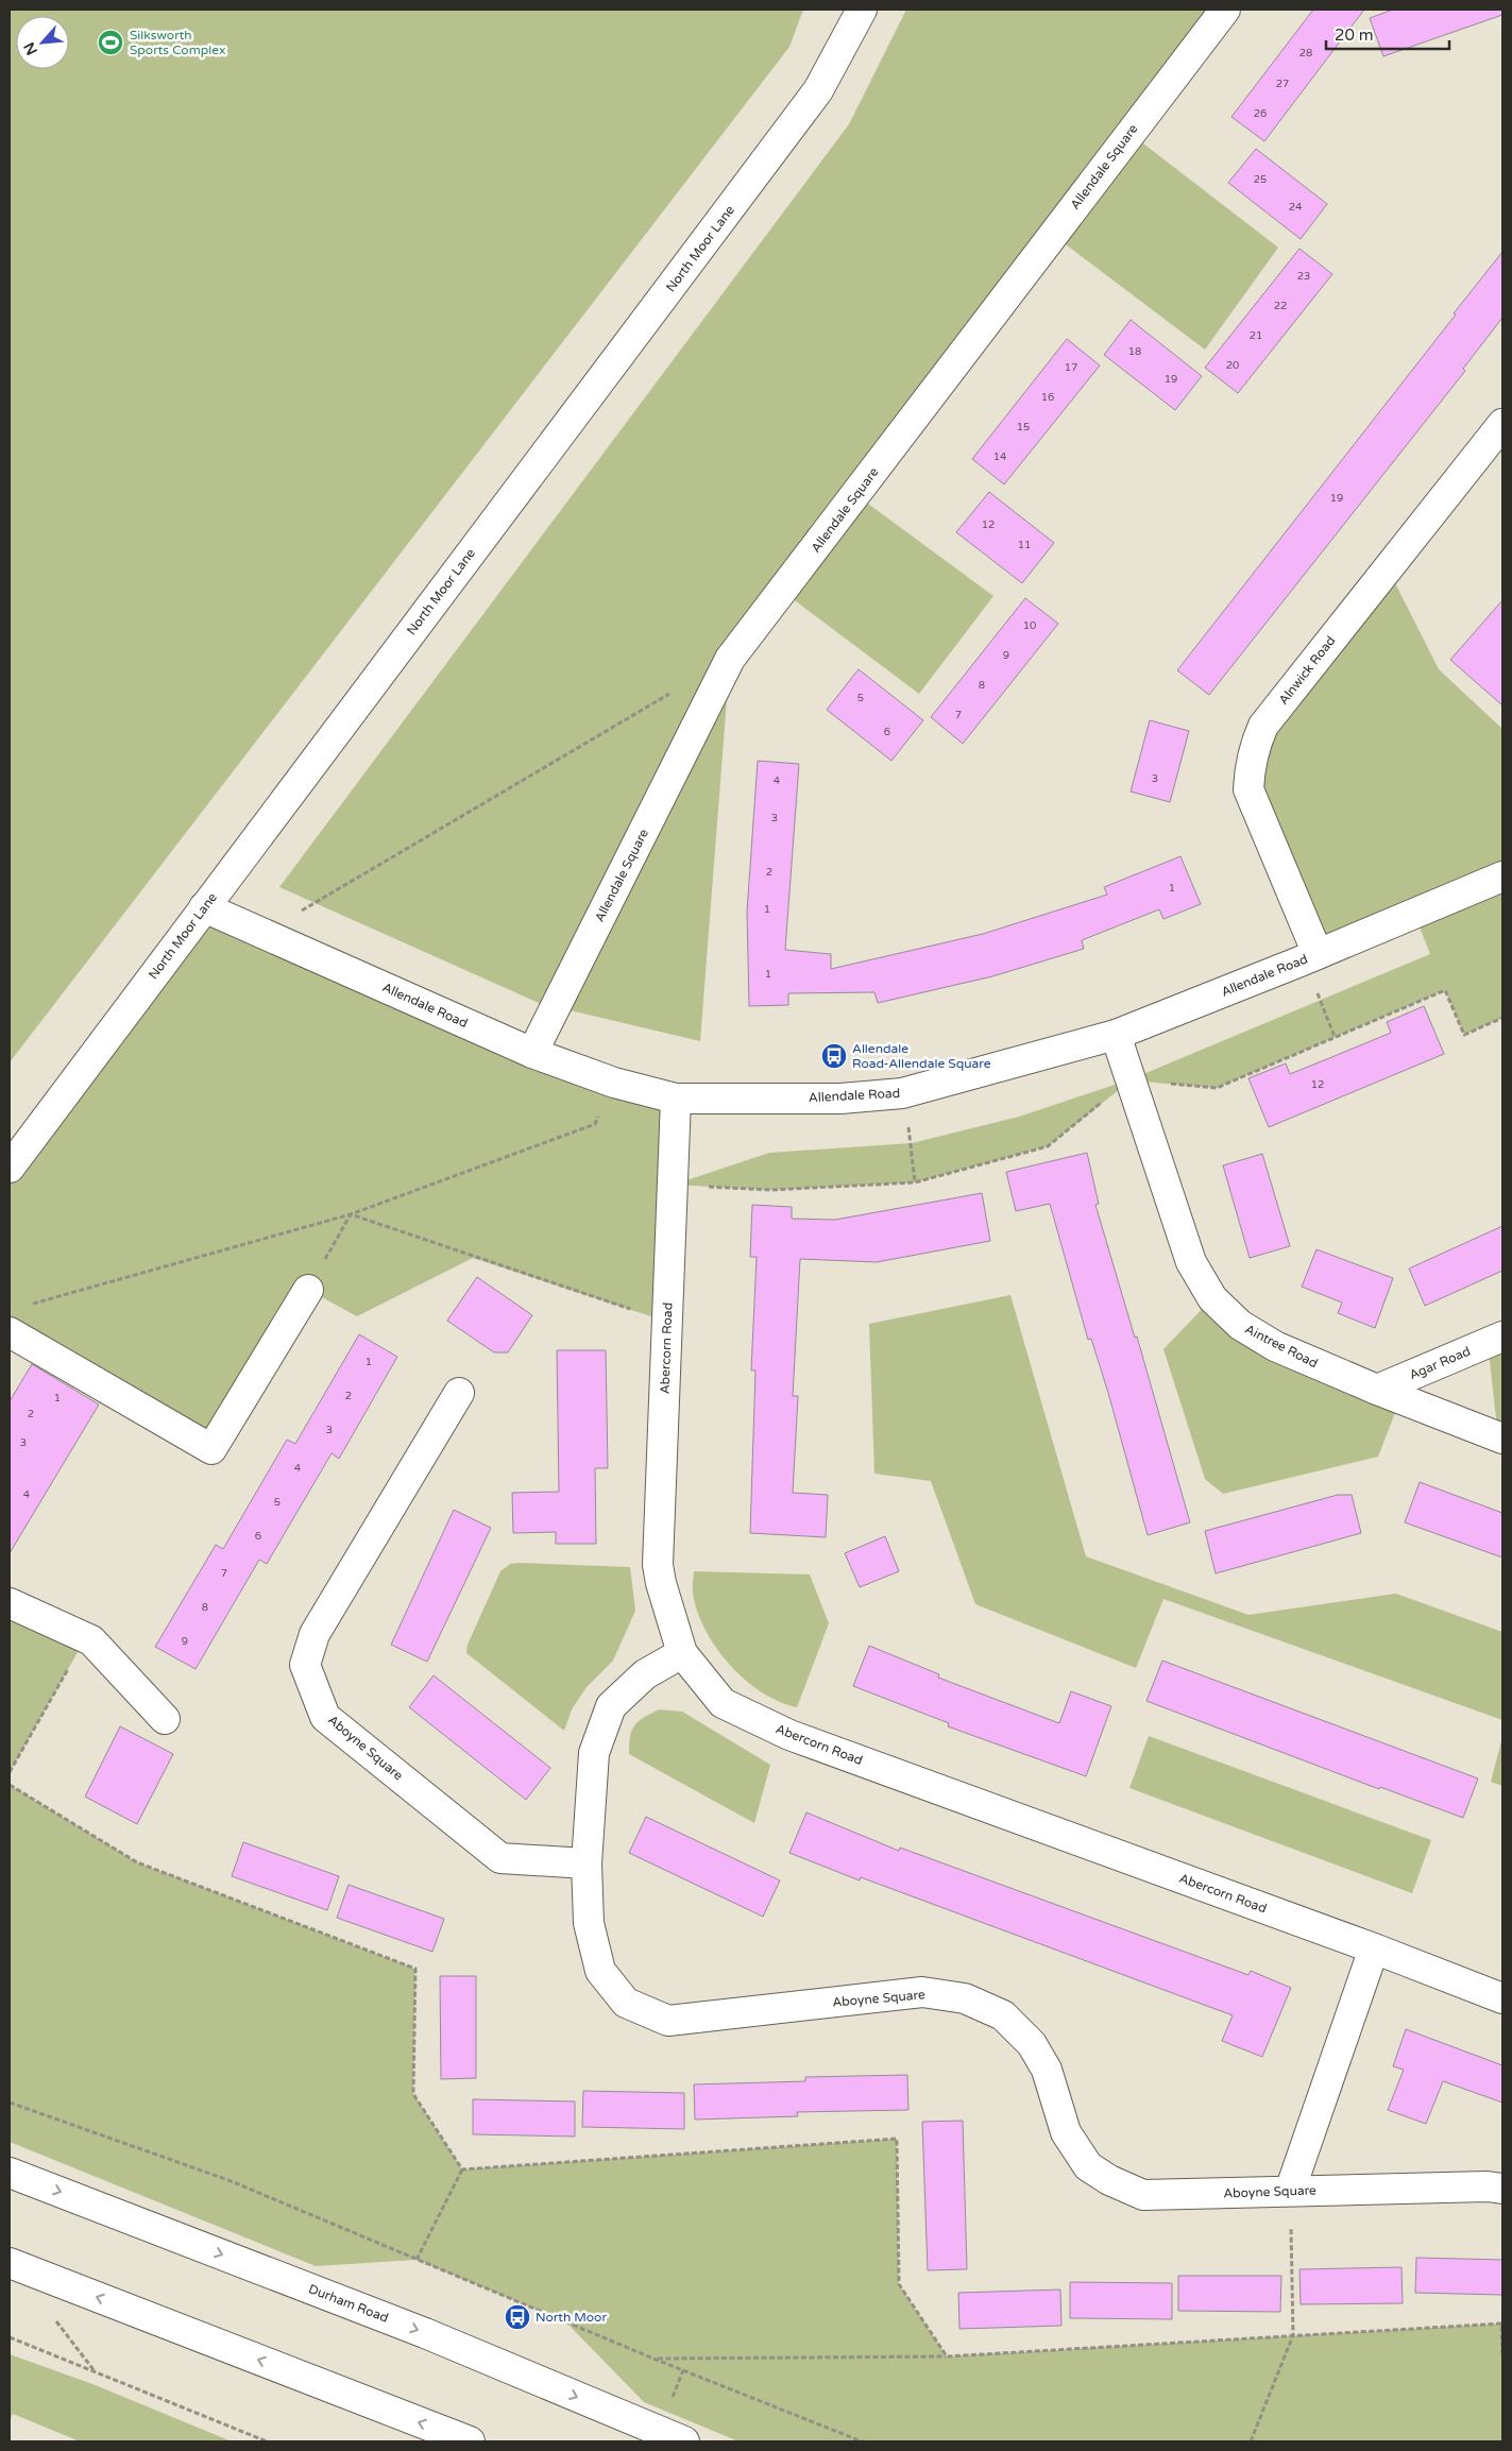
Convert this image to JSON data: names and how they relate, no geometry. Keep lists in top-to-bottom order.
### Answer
{
  "streets": {
    "main road": [
      "Allendale Square",
      "North Moor Lane",
      "Alnwick Road",
      "Allendale Road",
      "Aintree Road",
      "Abercorn Road",
      "Agar Road",
      "Aboyne Square",
      "Durham Road"
    ]
  },
  "crossings": [
    ["Allendale Square", "Allendale Road"],
    ["North Moor Lane", "Allendale Road"],
    ["Alnwick Road", "Allendale Road"],
    ["Allendale Road", "Aintree Road"],
    ["Allendale Road", "Abercorn Road"],
    ["Aintree Road", "Agar Road"],
    ["Abercorn Road", "Aboyne Square"]
  ],
  "places": {
    "sports": ["Silksworth Sports Complex"],
    "bus stop": ["Allendale Road-Allendale Square", "North Moor"]
  },
  "house_numbers": [
    "28",
    "27",
    "26",
    "25",
    "24",
    "23",
    "22",
    "21",
    "18",
    "20",
    "17",
    "19",
    "16",
    "15",
    "14",
    "19",
    "12",
    "11",
    "10",
    "9",
    "8",
    "5",
    "7",
    "6",
    "3",
    "4",
    "3",
    "2",
    "1",
    "1",
    "1",
    "12",
    "1",
    "2",
    "1",
    "2",
    "3",
    "3",
    "4",
    "4",
    "5",
    "6",
    "7",
    "8",
    "9"
  ],
  "scale_bar": "20 m",
  "north": "bottom left"
}
